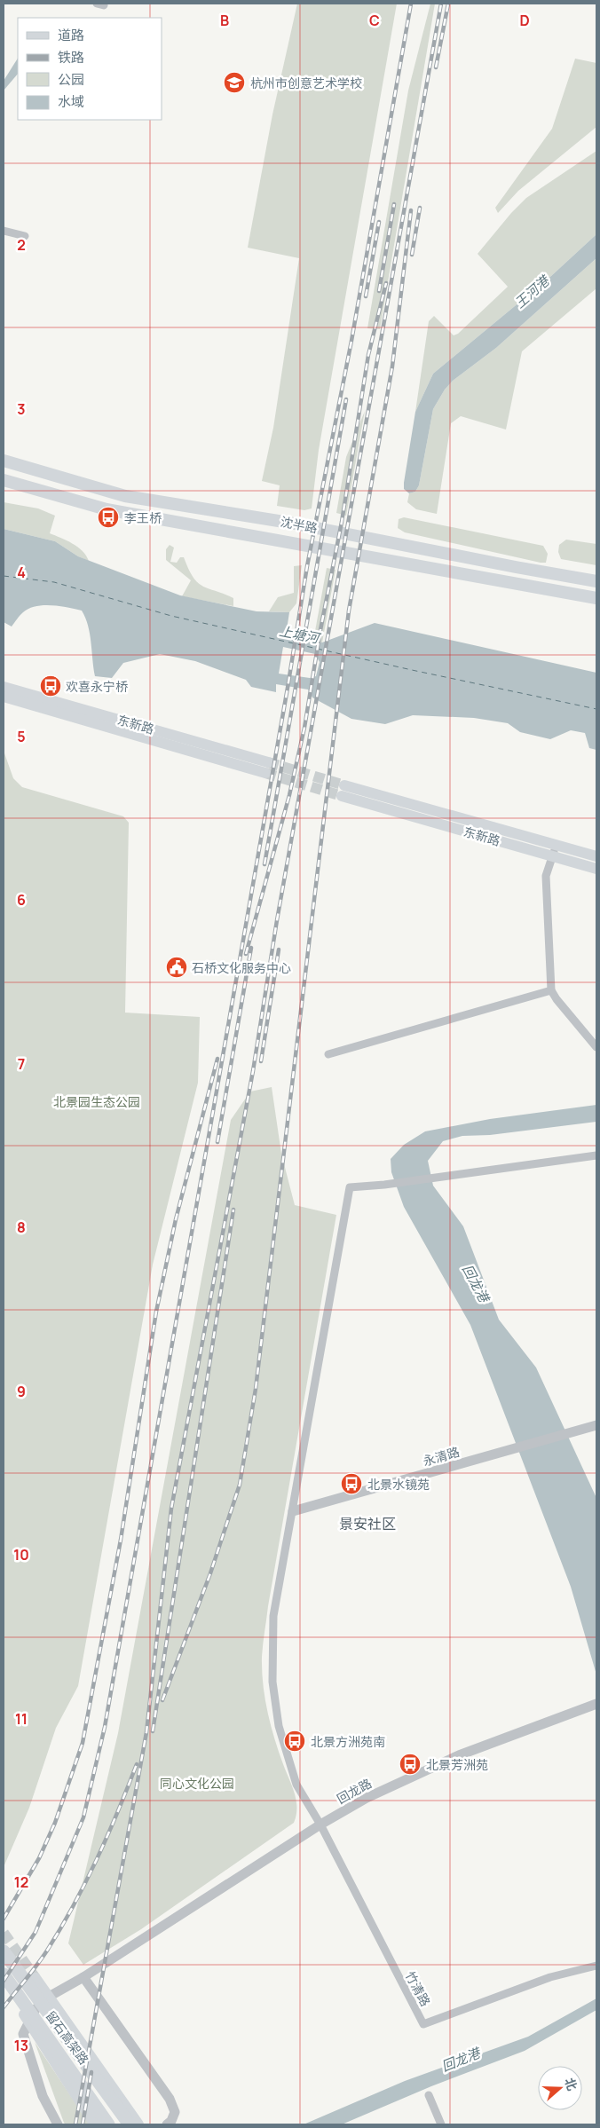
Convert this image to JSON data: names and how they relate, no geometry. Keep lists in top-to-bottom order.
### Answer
{
  "streets": {
    "highway": ["留石高架路"],
    "main road": ["沈半路", "东新路"],
    "street": ["永清路", "回龙路", "竹清路"]
  },
  "crossings": [
    ["回龙路", "竹清路"]
  ],
  "districts": ["景安社区"],
  "water": ["王河港", "上塘河", "回龙港"],
  "parks": ["北景园生态公园", "同心文化公园"],
  "places": {
    "school or university": ["杭州市创意艺术学校"],
    "bus stop": [
      "李王桥",
      "欢喜永宁桥",
      "北景水镜苑",
      "北景方洲苑南",
      "北景芳洲苑"
    ],
    "public building": ["石桥文化服务中心"]
  },
  "legend": [
    "道路",
    "铁路",
    "公园",
    "水域"
  ],
  "north": "right",
  "grid": {
    "columns": ["B", "C", "D"],
    "rows": [
      "2",
      "3",
      "4",
      "5",
      "6",
      "7",
      "8",
      "9",
      "10",
      "11",
      "12",
      "13"
    ]
  }
}
